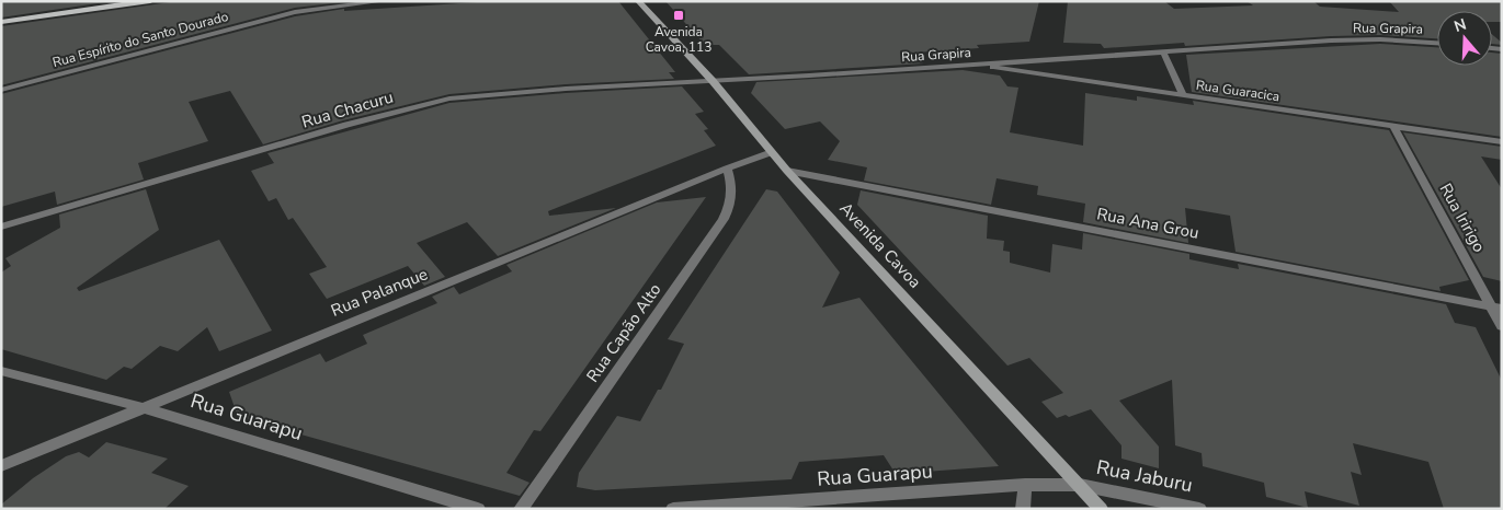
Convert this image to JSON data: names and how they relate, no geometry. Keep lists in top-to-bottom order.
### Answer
{
  "streets": {
    "street": [
      "Rua Grapira",
      "Rua Espírito do Santo Dourado",
      "Rua Guaracica",
      "Rua Chacuru",
      "Rua Iririgo",
      "Rua Ana Grou",
      "Avenida Cavoa",
      "Rua Palanque",
      "Rua Capão Alto",
      "Rua Guarapu",
      "Rua Jaburu"
    ]
  },
  "crossings": [
    ["Rua Grapira", "Rua Guaracica"],
    ["Rua Grapira", "Rua Chacuru"],
    ["Rua Grapira", "Avenida Cavoa"],
    ["Rua Guaracica", "Rua Iririgo"],
    ["Rua Chacuru", "Avenida Cavoa"],
    ["Rua Iririgo", "Rua Ana Grou"],
    ["Rua Ana Grou", "Avenida Cavoa"],
    ["Avenida Cavoa", "Rua Palanque"],
    ["Avenida Cavoa", "Rua Guarapu"],
    ["Avenida Cavoa", "Rua Jaburu"],
    ["Rua Palanque", "Rua Capão Alto"],
    ["Rua Palanque", "Rua Guarapu"],
    ["Rua Guarapu", "Rua Jaburu"]
  ],
  "places": {
    "transit": ["Avenida Cavoa, 113"]
  },
  "north": "top"
}
